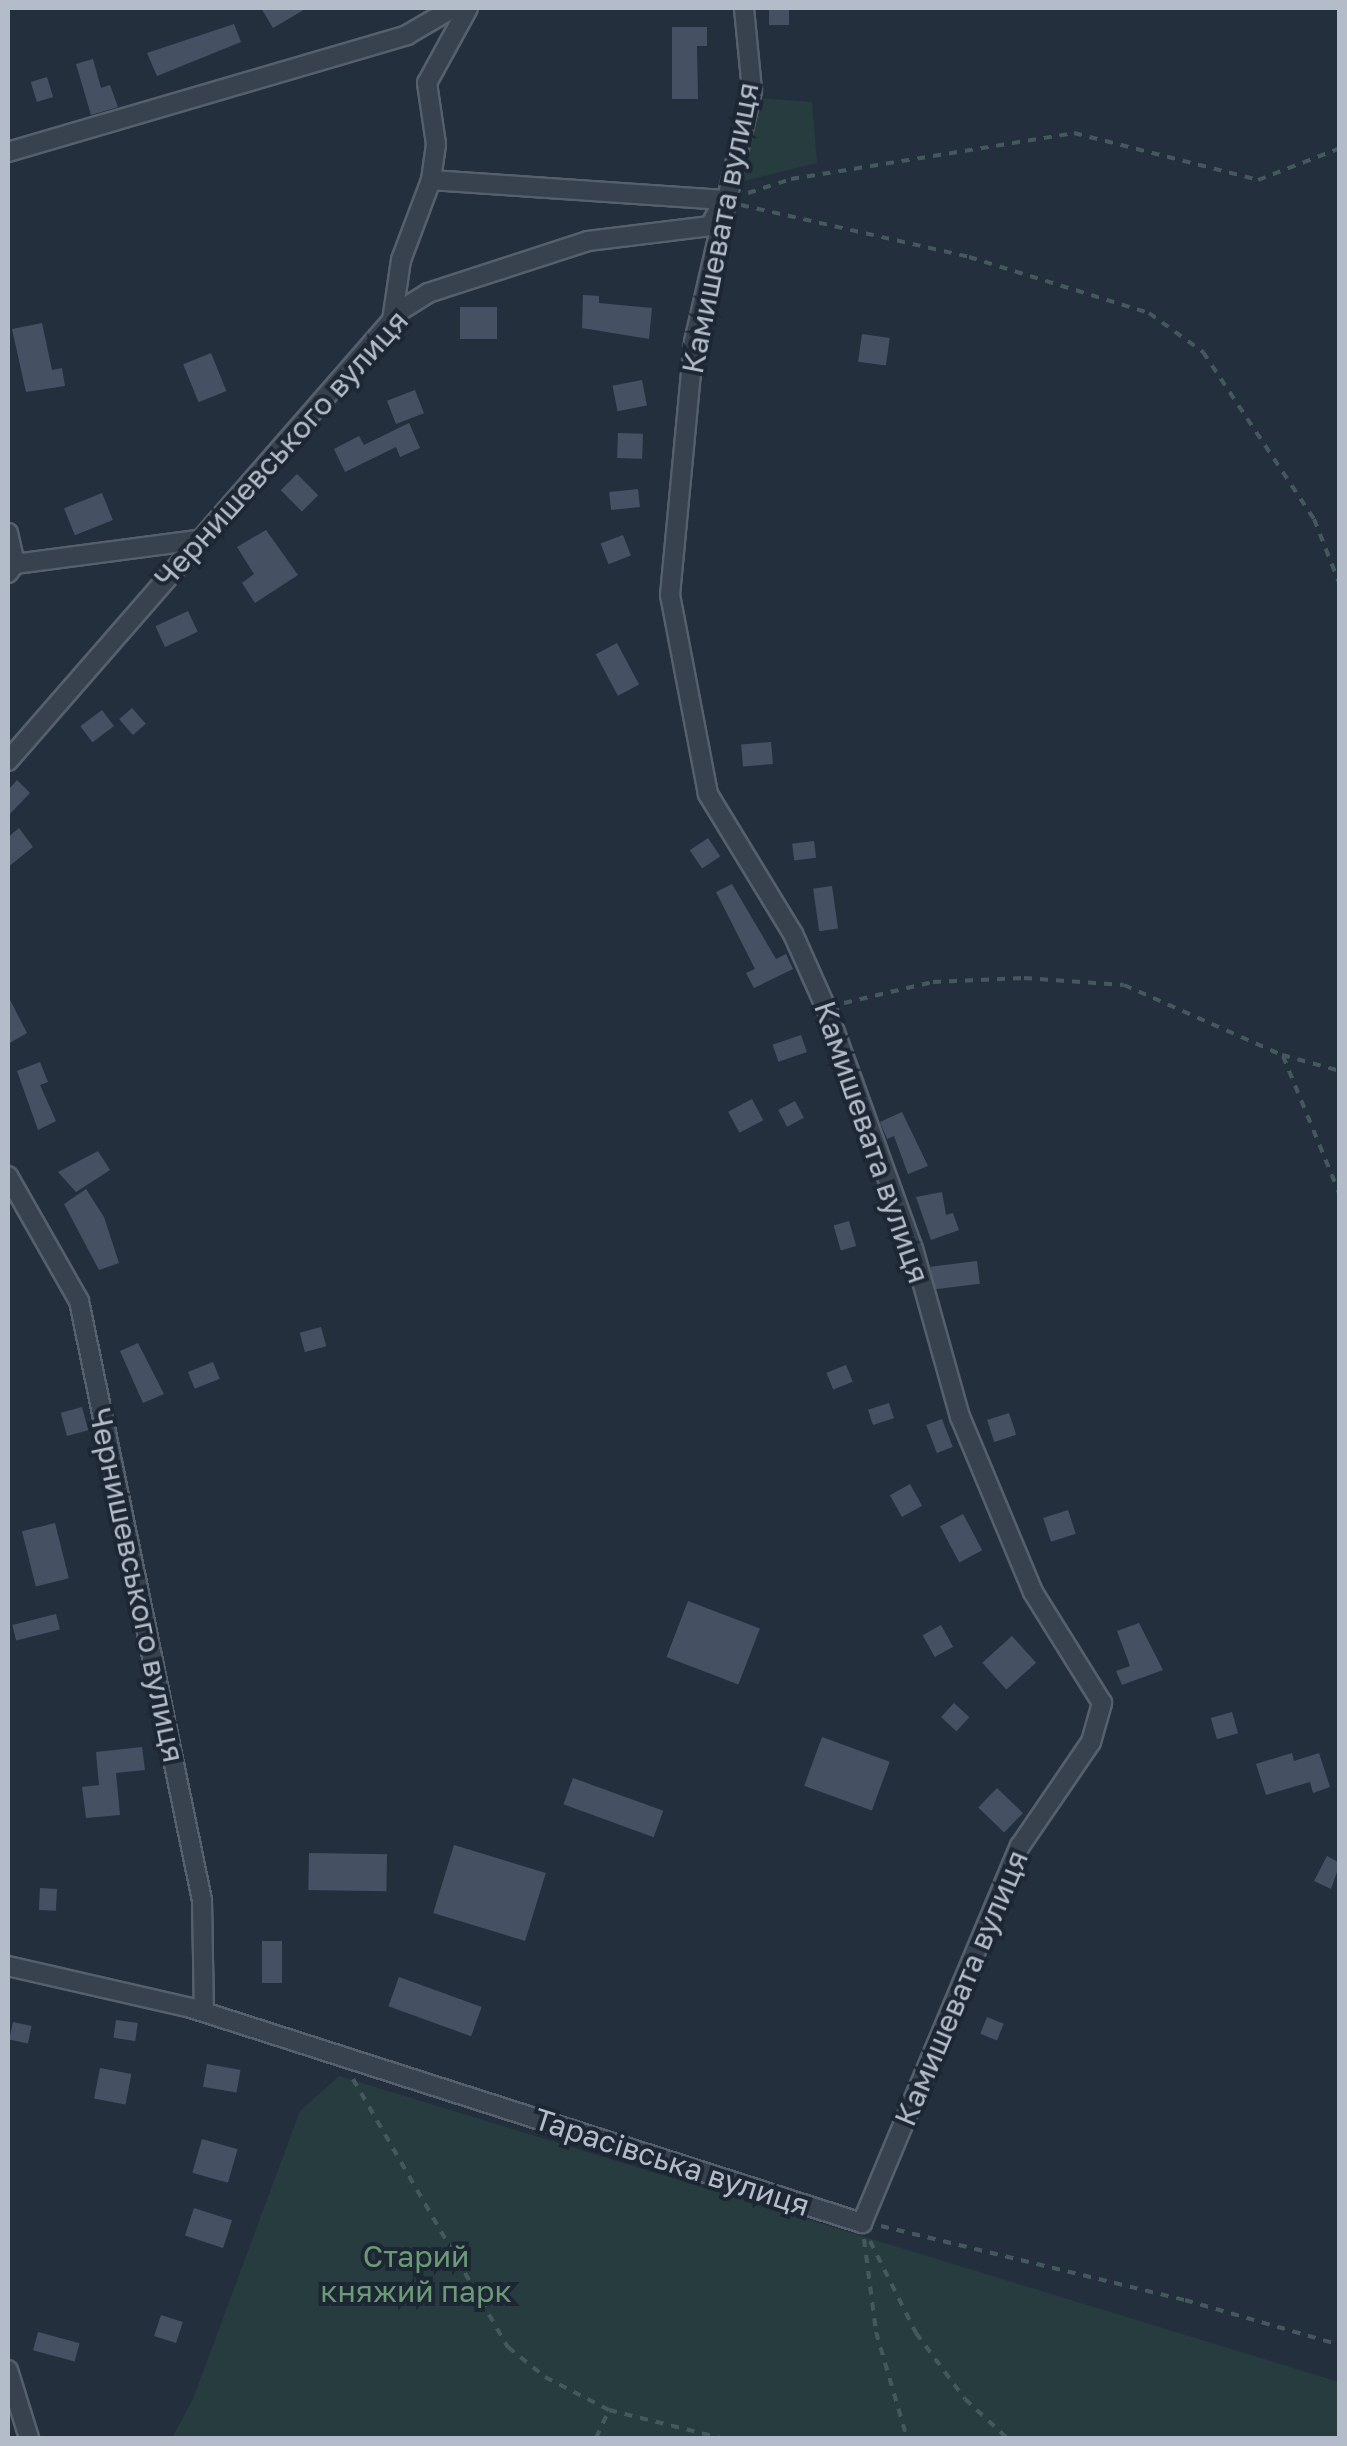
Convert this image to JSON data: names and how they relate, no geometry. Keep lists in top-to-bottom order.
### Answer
{
  "streets": {
    "street": ["Камишевата вулиця", "Чернишевського вулиця", "Тарасівська вулиця"]
  },
  "crossings": [
    ["Камишевата вулиця", "Чернишевського вулиця"],
    ["Камишевата вулиця", "Тарасівська вулиця"],
    ["Чернишевського вулиця", "Тарасівська вулиця"]
  ],
  "parks": ["Старий княжий парк"]
}
